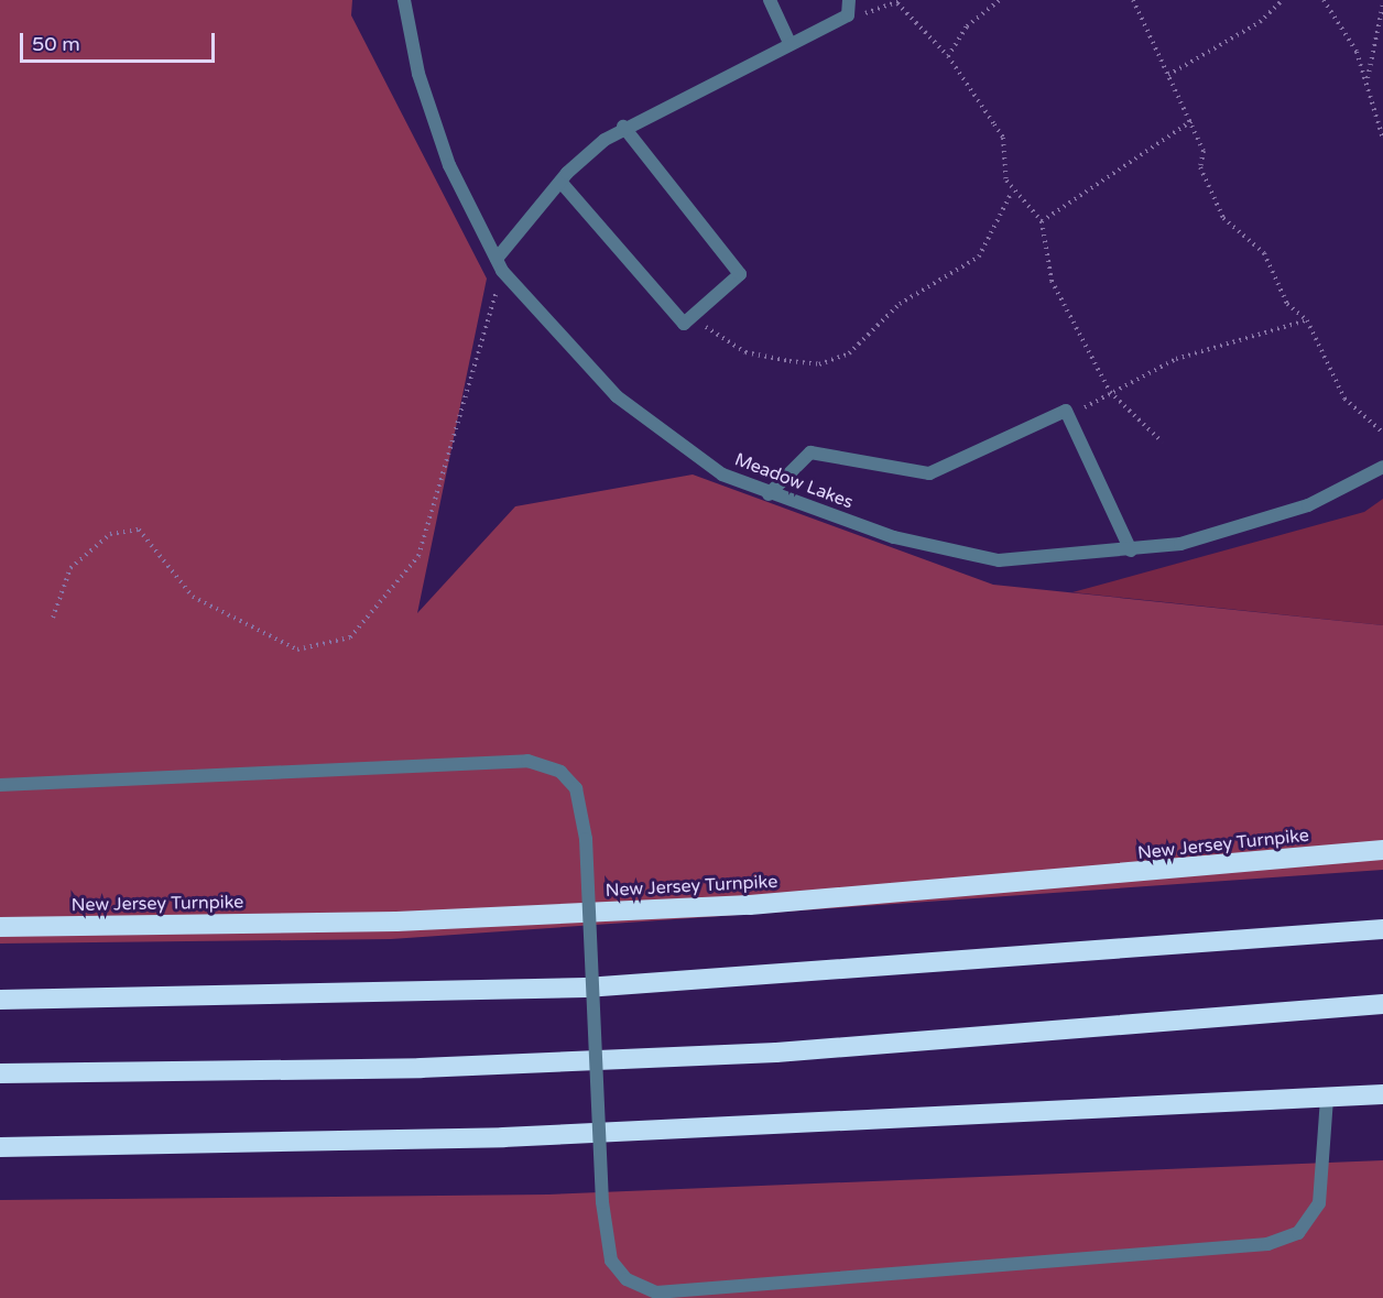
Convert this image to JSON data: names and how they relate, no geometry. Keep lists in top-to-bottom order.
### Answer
{
  "streets": {
    "highway": ["New Jersey Turnpike"],
    "street": ["Meadow Lakes"]
  },
  "scale_bar": "50 m"
}
